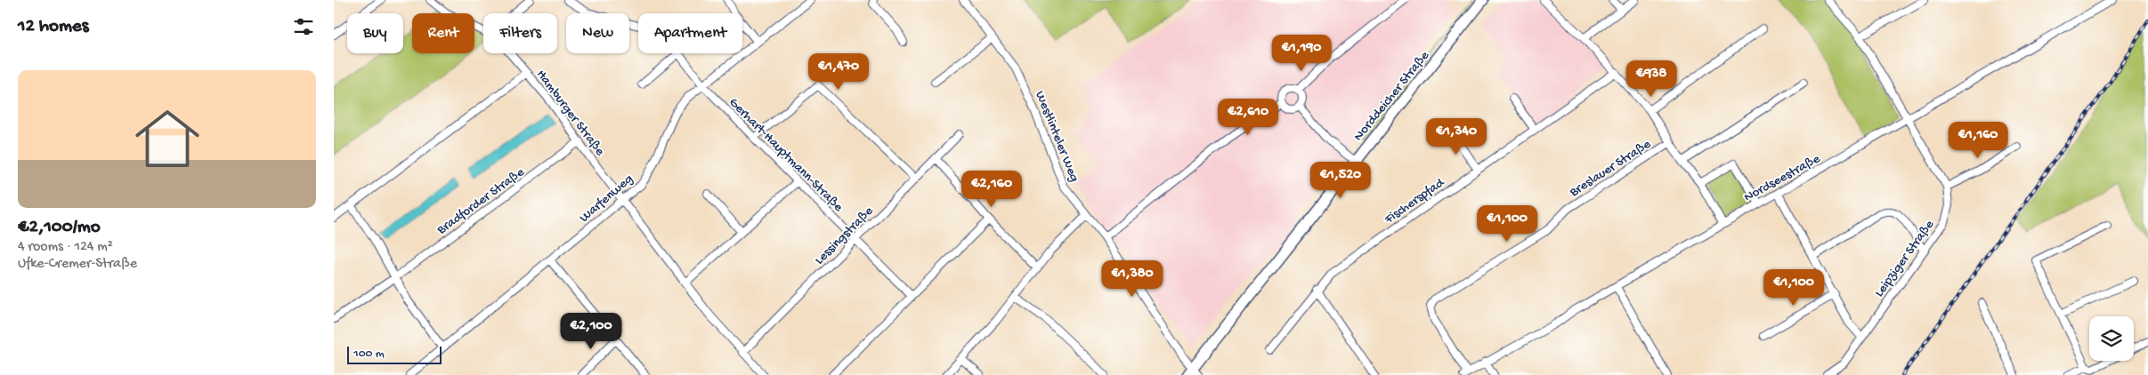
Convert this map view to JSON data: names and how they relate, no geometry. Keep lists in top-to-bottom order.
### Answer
{
  "streets": {
    "main road": ["Norddeicher Straße"],
    "street": [
      "Hamburger Straße",
      "Westlinteler Weg",
      "Gerhart-Hauptmann-Straße",
      "Breslauer Straße",
      "Nordseestraße",
      "Warfenweg",
      "Bradforder Straße",
      "Fischerspfad",
      "Lessingstraße",
      "Leipziger Straße"
    ]
  },
  "crossings": [
    ["Norddeicher Straße", "Westlinteler Weg"],
    ["Hamburger Straße", "Warfenweg"],
    ["Hamburger Straße", "Bradforder Straße"],
    ["Hamburger Straße", "Lessingstraße"],
    ["Gerhart-Hauptmann-Straße", "Warfenweg"],
    ["Gerhart-Hauptmann-Straße", "Lessingstraße"],
    ["Breslauer Straße", "Nordseestraße"],
    ["Nordseestraße", "Leipziger Straße"]
  ],
  "scale_bar": "100 m",
  "page": {
    "heading": "12 homes",
    "chip": [
      "Buy",
      "Rent",
      "Filters",
      "New",
      "Apartment"
    ],
    "price": [
      "€1,190",
      "€1,470",
      "€938",
      "€2,610",
      "€1,340",
      "€1,160",
      "€1,520",
      "€2,160",
      "€1,100",
      "€1,380",
      "€1,100",
      "€2,100"
    ],
    "list": [
      {
        "name": "€2,100/mo",
        "note": "4 rooms · 124 m² · Ufke-Cremer-Straße"
      }
    ],
    "scale": "100 m"
  }
}
